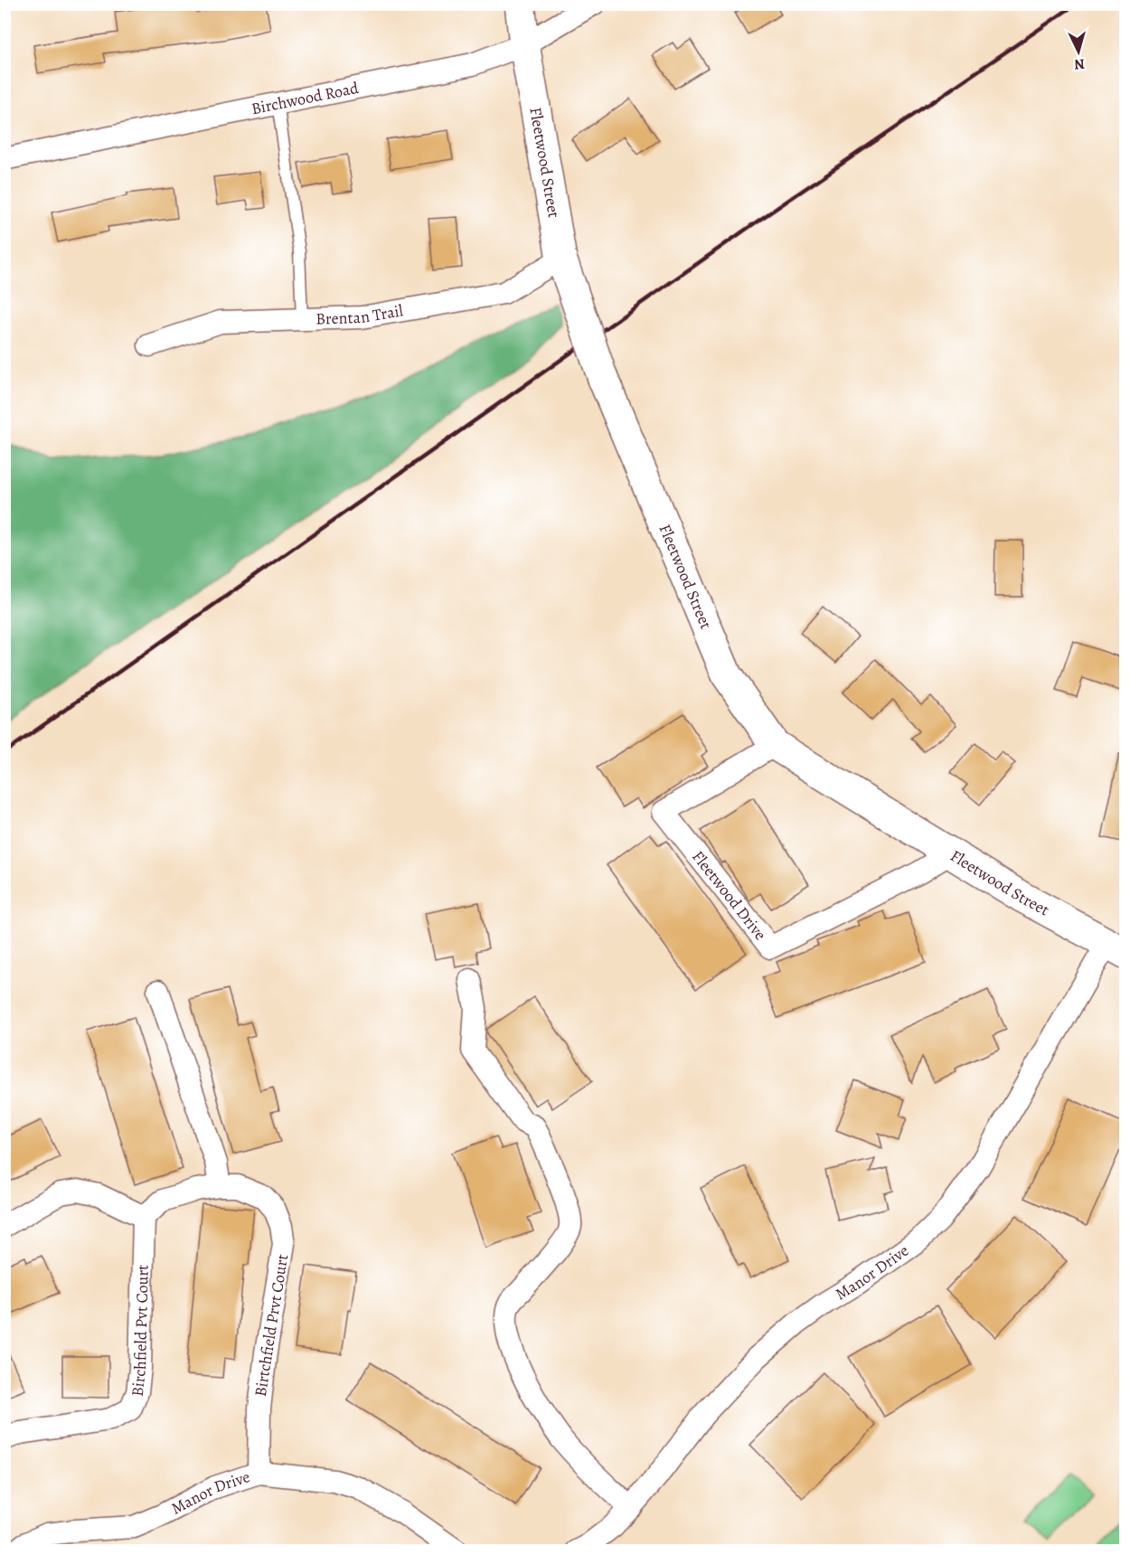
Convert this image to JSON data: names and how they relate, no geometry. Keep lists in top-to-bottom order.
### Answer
{
  "streets": {
    "street": [
      "Birchwood Road",
      "Fleetwood Street",
      "Brentan Trail",
      "Fleetwood Drive",
      "Manor Drive",
      "Birtchfield Prvt Court",
      "Birchfield Pvt Court"
    ]
  },
  "crossings": [
    ["Birchwood Road", "Fleetwood Street"],
    ["Fleetwood Street", "Brentan Trail"],
    ["Fleetwood Street", "Fleetwood Drive"],
    ["Fleetwood Street", "Manor Drive"],
    ["Manor Drive", "Birtchfield Prvt Court"]
  ],
  "north": "bottom"
}
